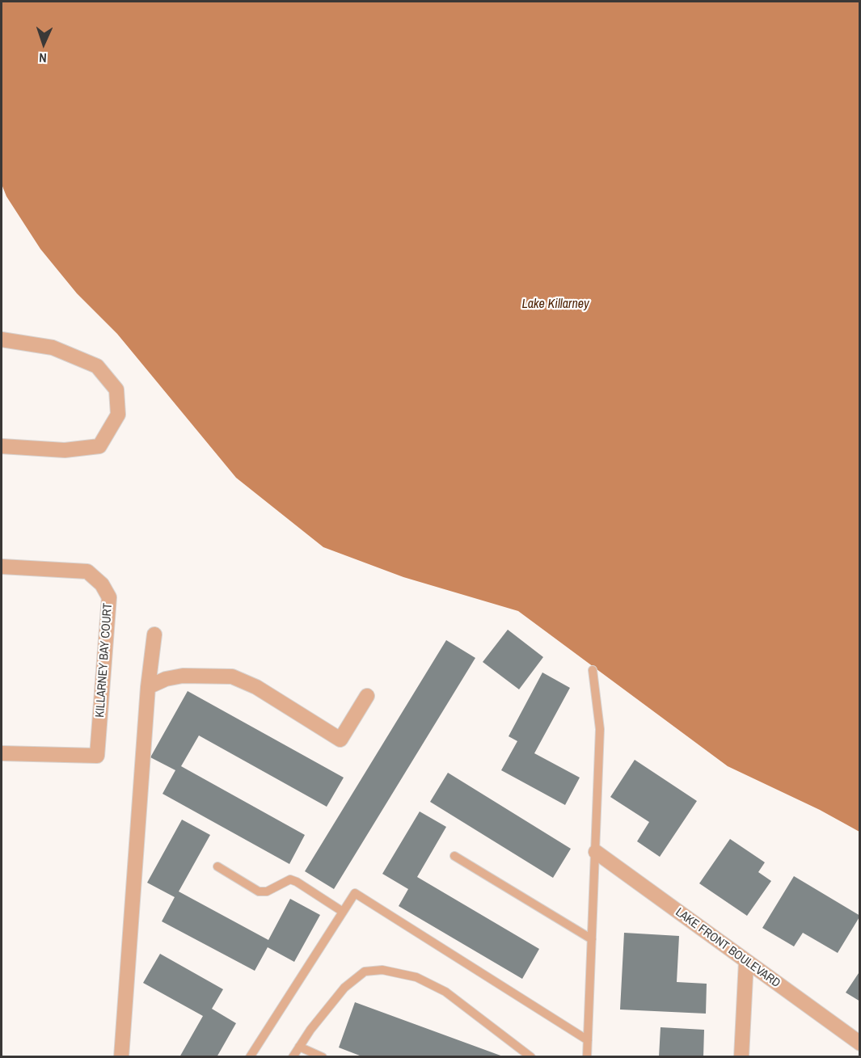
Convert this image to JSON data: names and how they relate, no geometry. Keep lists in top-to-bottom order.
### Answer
{
  "streets": {
    "street": ["KILLARNEY BAY COURT", "LAKE FRONT BOULEVARD"]
  },
  "water": ["Lake Killarney"],
  "north": "bottom"
}
